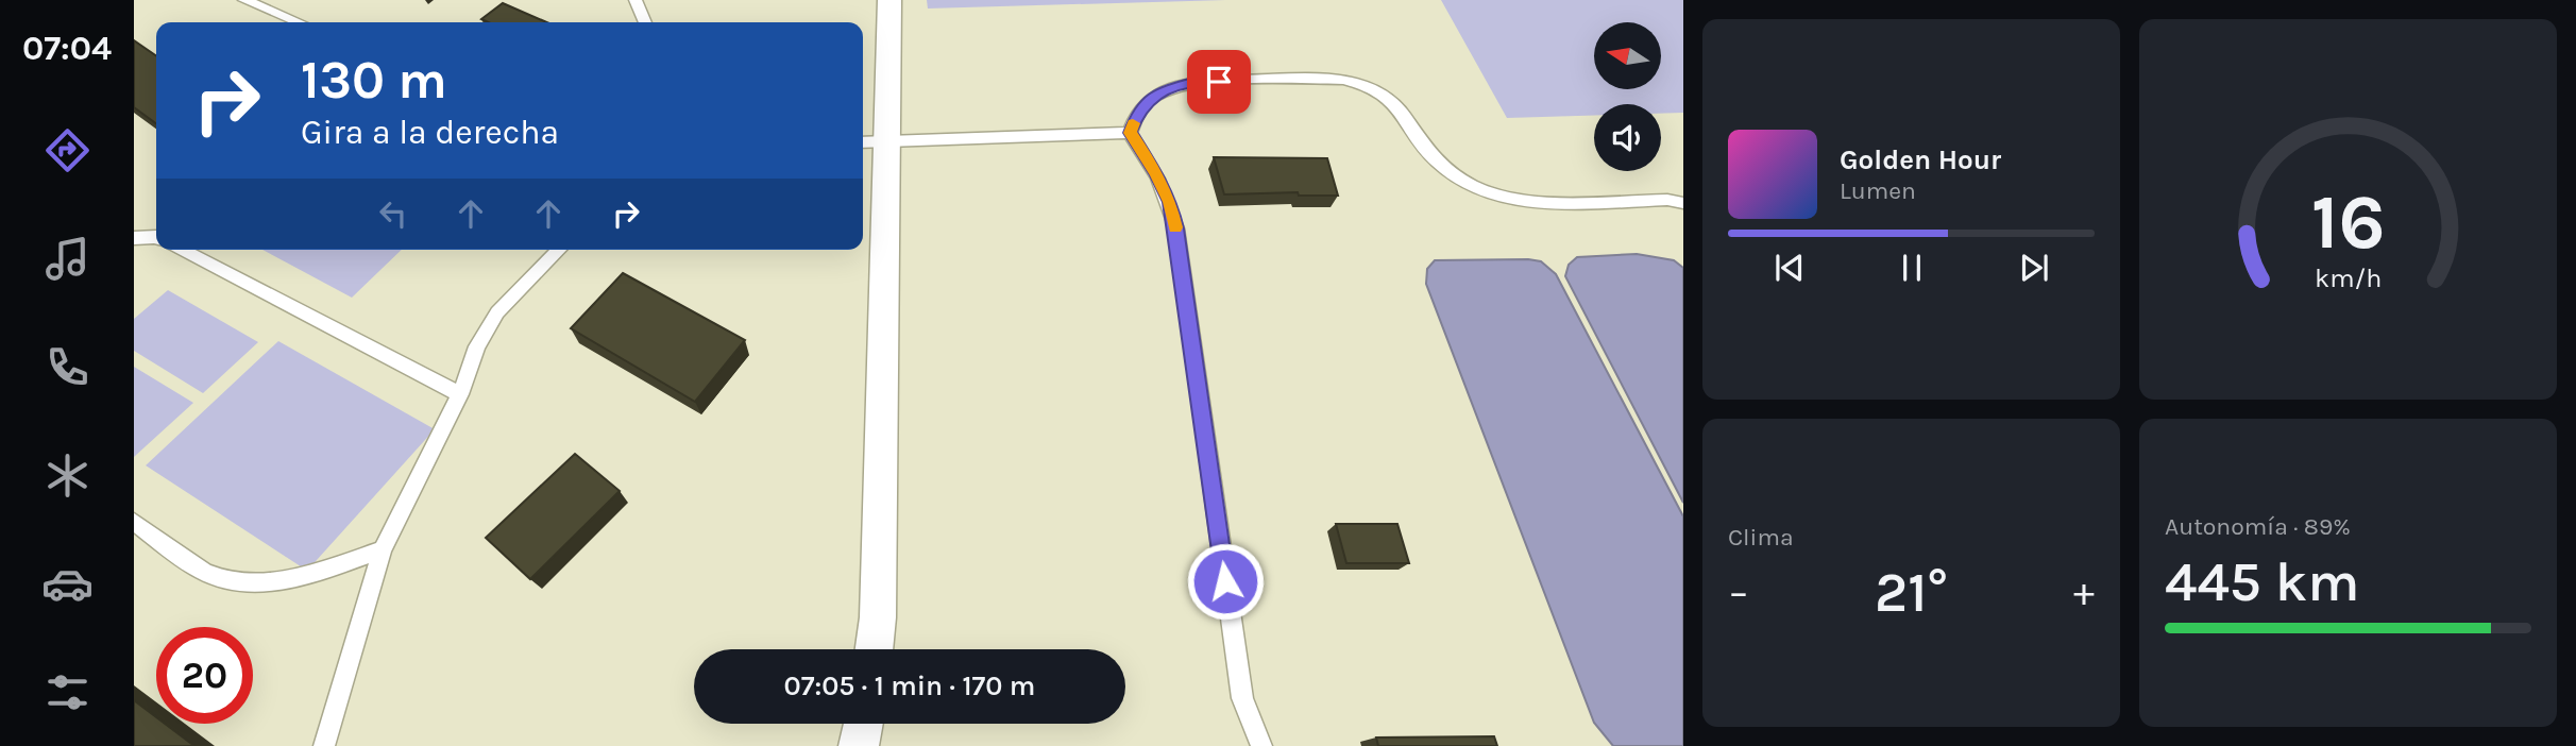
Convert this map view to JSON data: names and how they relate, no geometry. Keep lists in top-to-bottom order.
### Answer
{
  "north": "left",
  "page": {
    "tabs": "07:04",
    "turn": ["130 m", "Gira a la derecha"],
    "song": ["Golden Hour", "Lumen"],
    "tile": [
      "Clima",
      ["Autonomía · 89%", "445 km"]
    ],
    "heat": ["−", "21°", "+"],
    "limit": "20",
    "trip": "07:05 · 1 min · 170 m",
    "gauge": ["16", "km/h"]
  }
}
